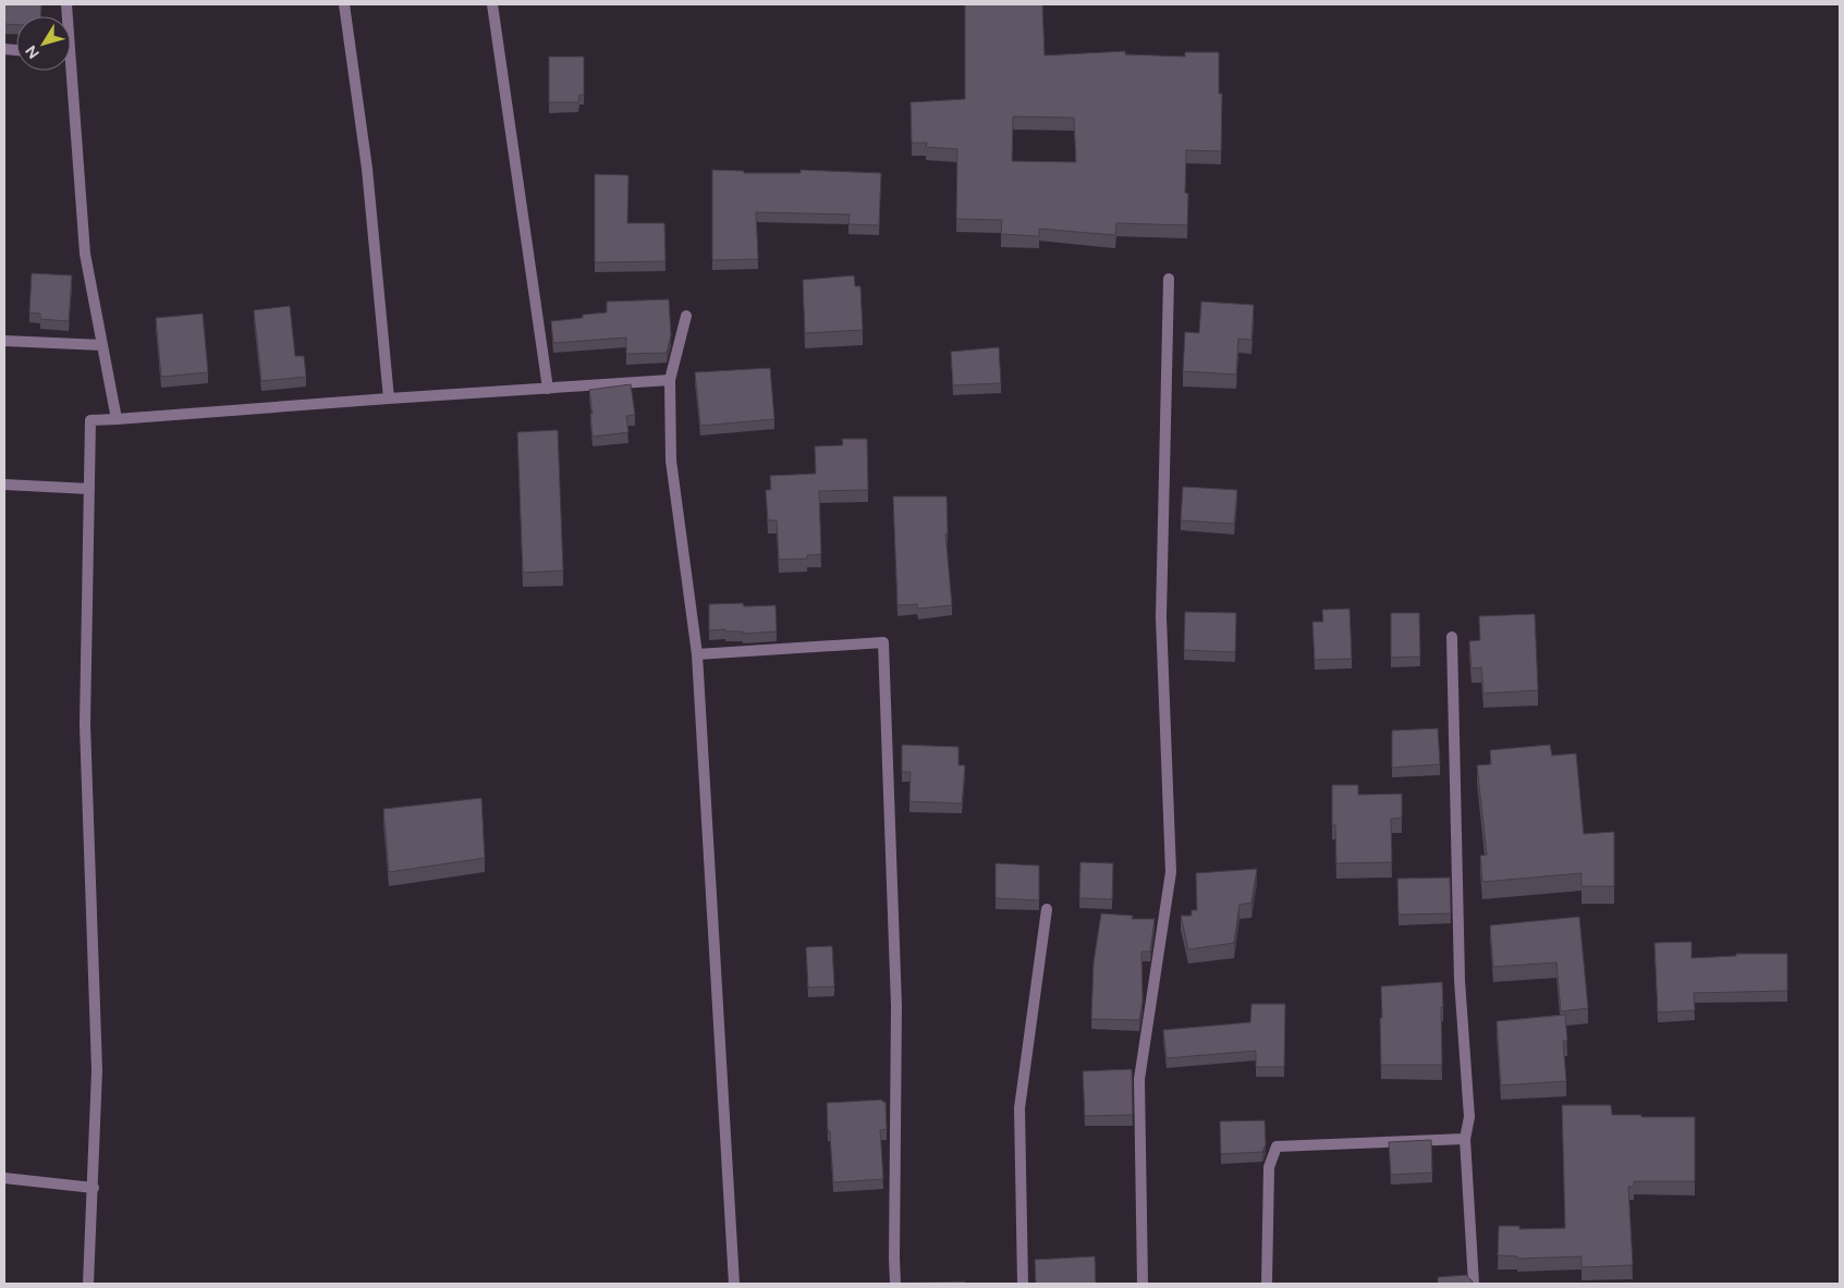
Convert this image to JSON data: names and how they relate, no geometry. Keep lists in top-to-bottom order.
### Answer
{
  "north": "bottom left"
}
